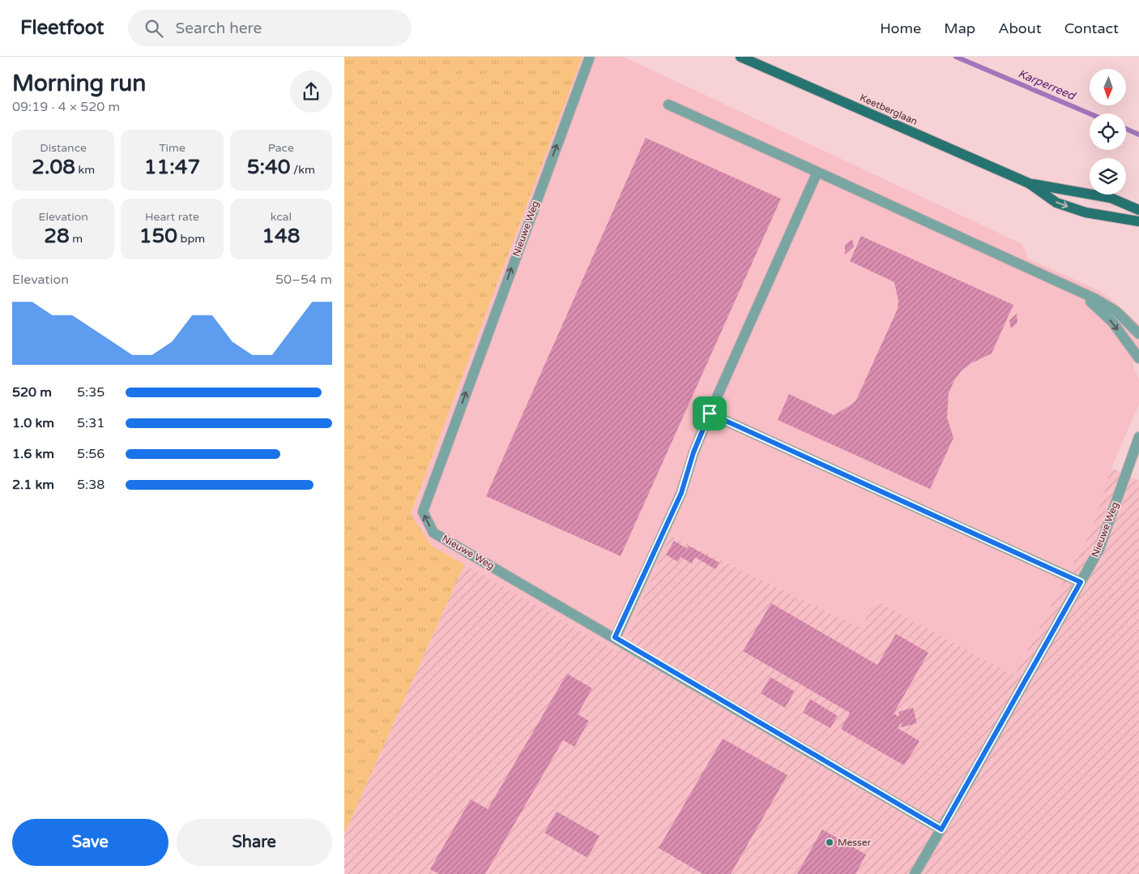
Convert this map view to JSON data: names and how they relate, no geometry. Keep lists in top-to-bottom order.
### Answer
{
  "streets": {
    "main road": ["Keetberglaan"],
    "street": ["Nieuwe Weg"]
  },
  "one_way": ["Nieuwe Weg"],
  "water": ["Karperreed"],
  "places": ["Messer"],
  "north": "bottom",
  "page": {
    "header": "Fleetfoot",
    "search": "Search here",
    "nav": [
      "Home",
      "Map",
      "About",
      "Contact"
    ],
    "heading": ["Morning run", "09:19 · 4 × 520 m"],
    "stats": [
      ["Distance", "2.08 km"],
      ["Time", "11:47"],
      ["Pace", "5:40 /km"],
      ["Elevation", "28 m"],
      ["Heart rate", "150 bpm"],
      ["kcal", "148"]
    ],
    "chart": ["Elevation", "50–54 m"],
    "list": [
      {
        "name": "520 m",
        "note": "5:35"
      },
      {
        "name": "1.0 km",
        "note": "5:31"
      },
      {
        "name": "1.6 km",
        "note": "5:56"
      },
      {
        "name": "2.1 km",
        "note": "5:38"
      }
    ],
    "buttons": ["Save", "Share"]
  }
}
